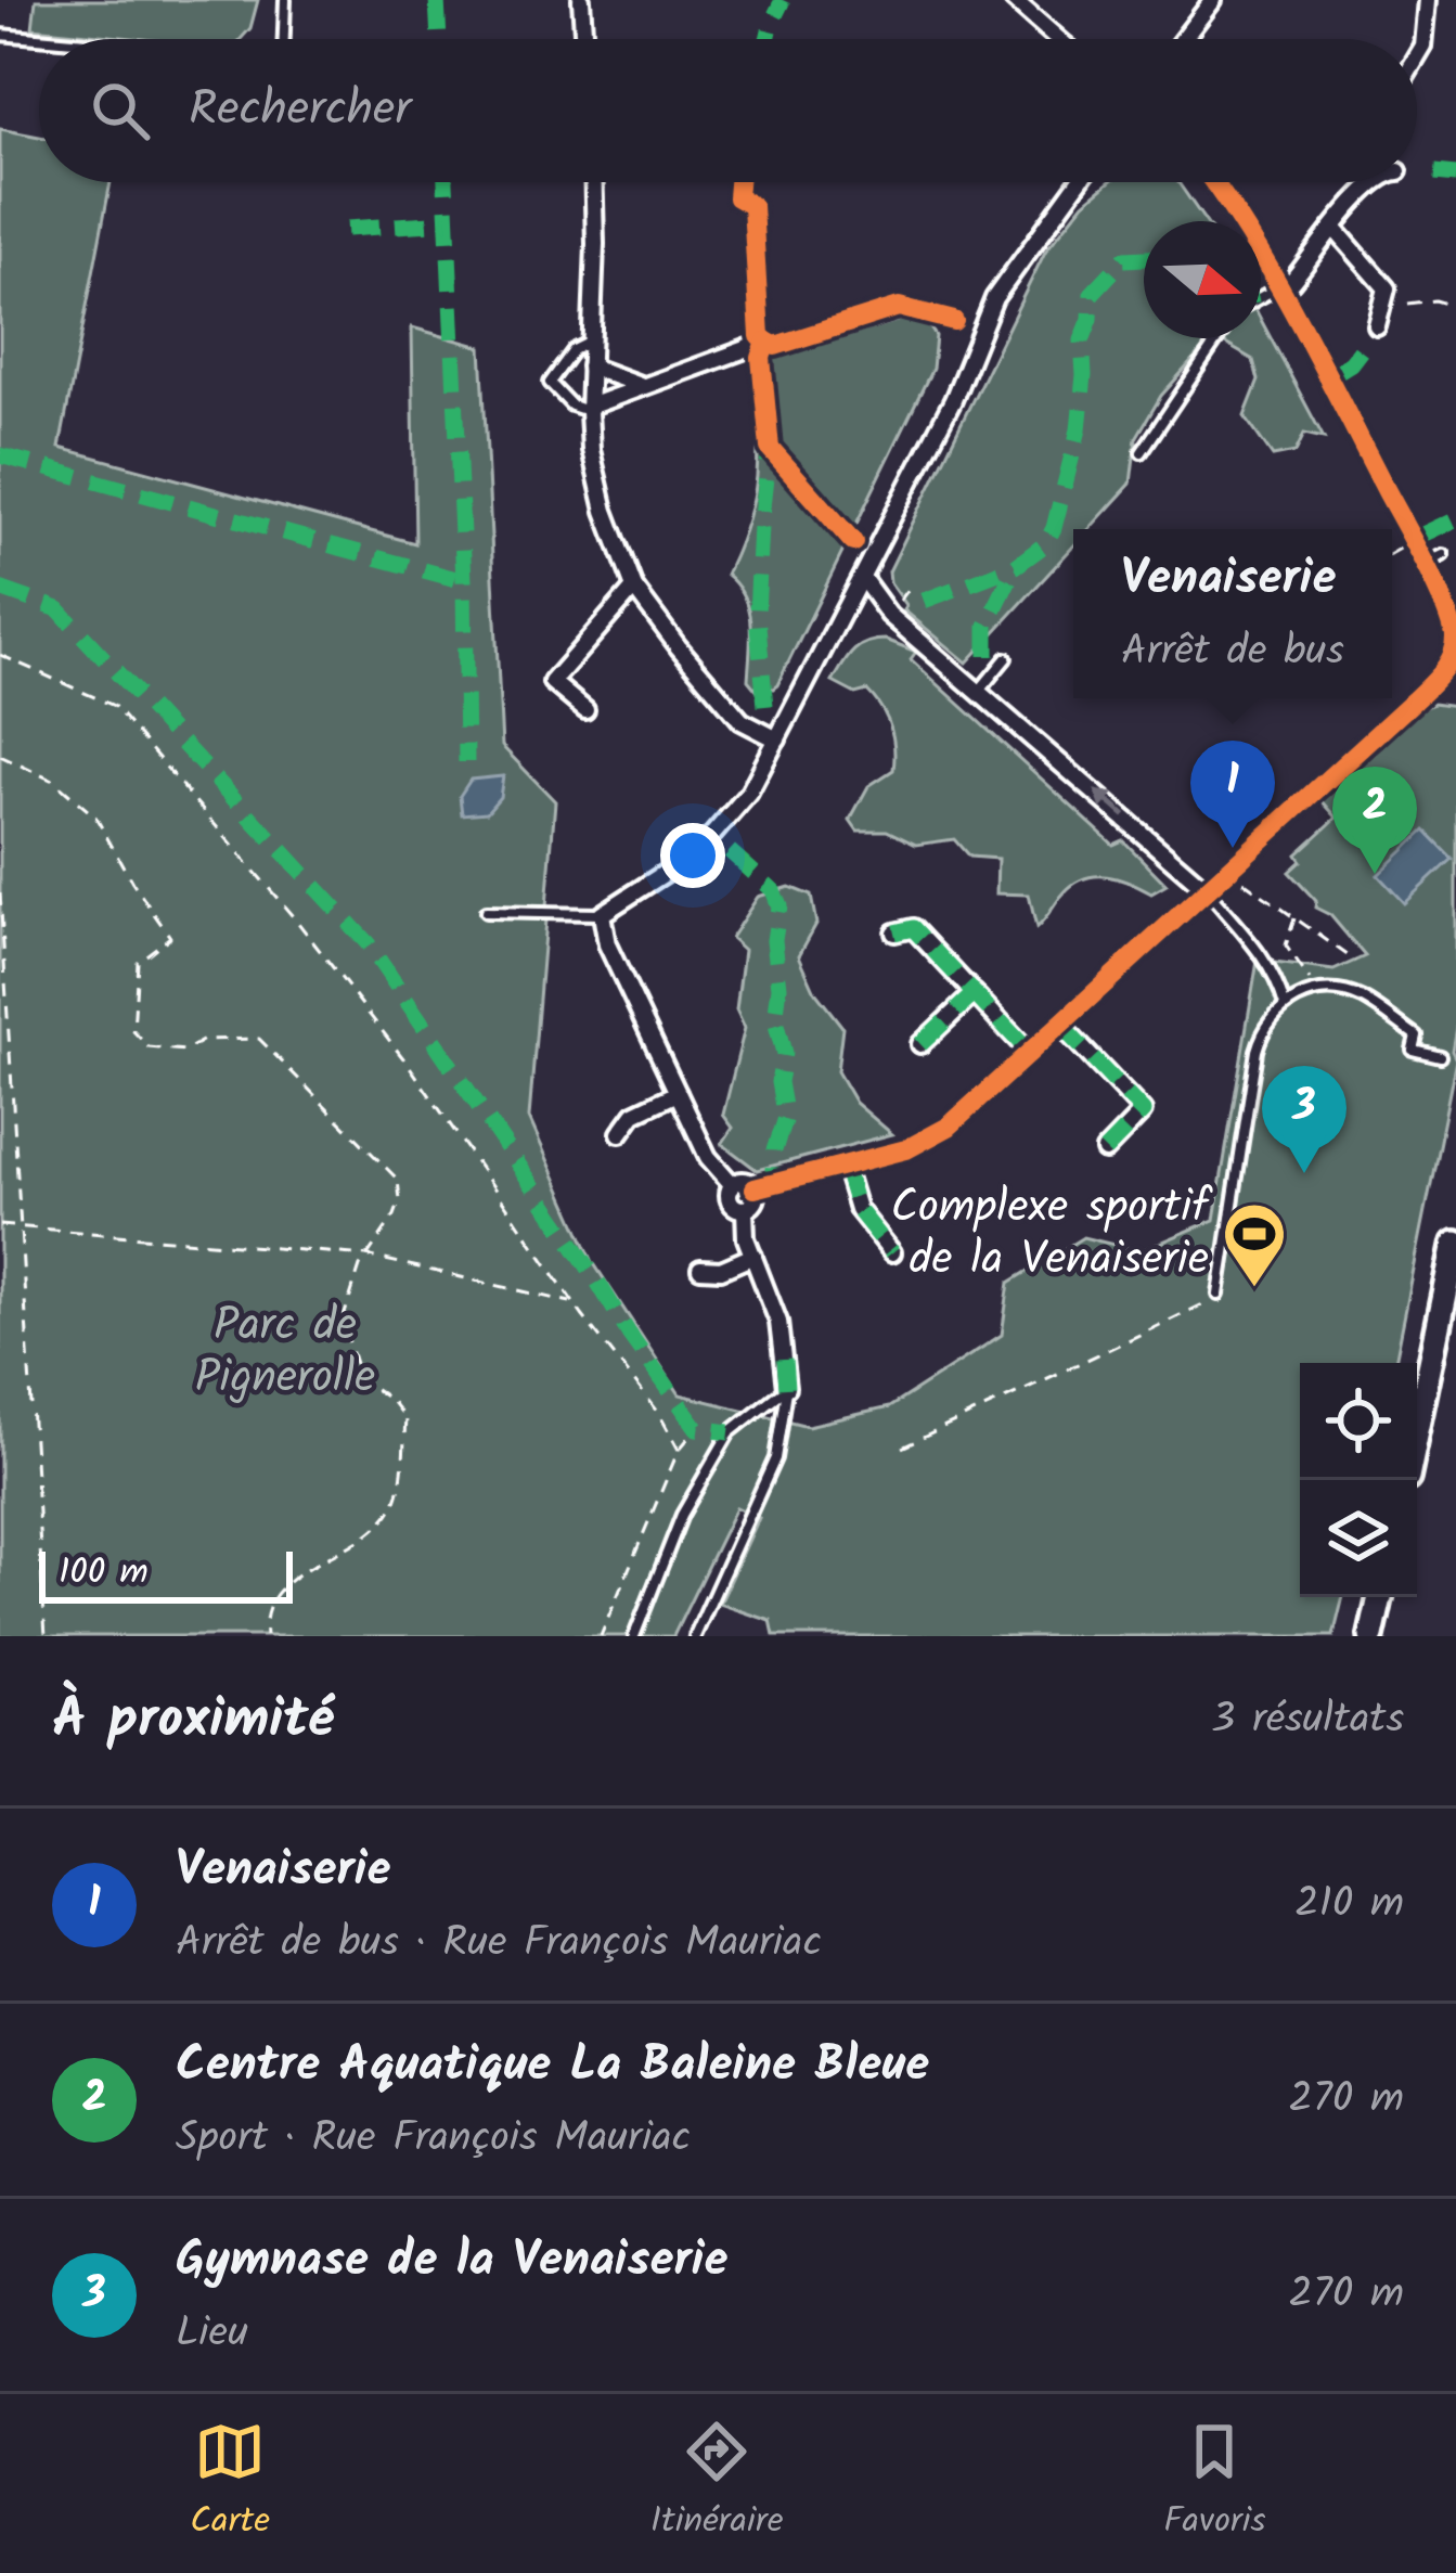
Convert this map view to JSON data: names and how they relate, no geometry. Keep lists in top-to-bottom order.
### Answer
{
  "parks": ["Parc de Pignerolle"],
  "places": {
    "sports": ["Complexe sportif de la Venaiserie"]
  },
  "scale_bar": "100 m",
  "north": "right",
  "page": {
    "search": "Rechercher",
    "popup": ["Venaiserie", "Arrêt de bus"],
    "pins": ["1", "2", "3"],
    "scale": "100 m",
    "heading": ["À proximité", "3 résultats"],
    "list": [
      {
        "mark": "1",
        "name": "Venaiserie",
        "note": "Arrêt de bus · Rue François Mauriac",
        "value": "210 m"
      },
      {
        "mark": "2",
        "name": "Centre Aquatique La Baleine Bleue",
        "note": "Sport · Rue François Mauriac",
        "value": "270 m"
      },
      {
        "mark": "3",
        "name": "Gymnase de la Venaiserie",
        "note": "Lieu",
        "value": "270 m"
      }
    ],
    "nav": ["Carte", "Itinéraire", "Favoris"]
  }
}
